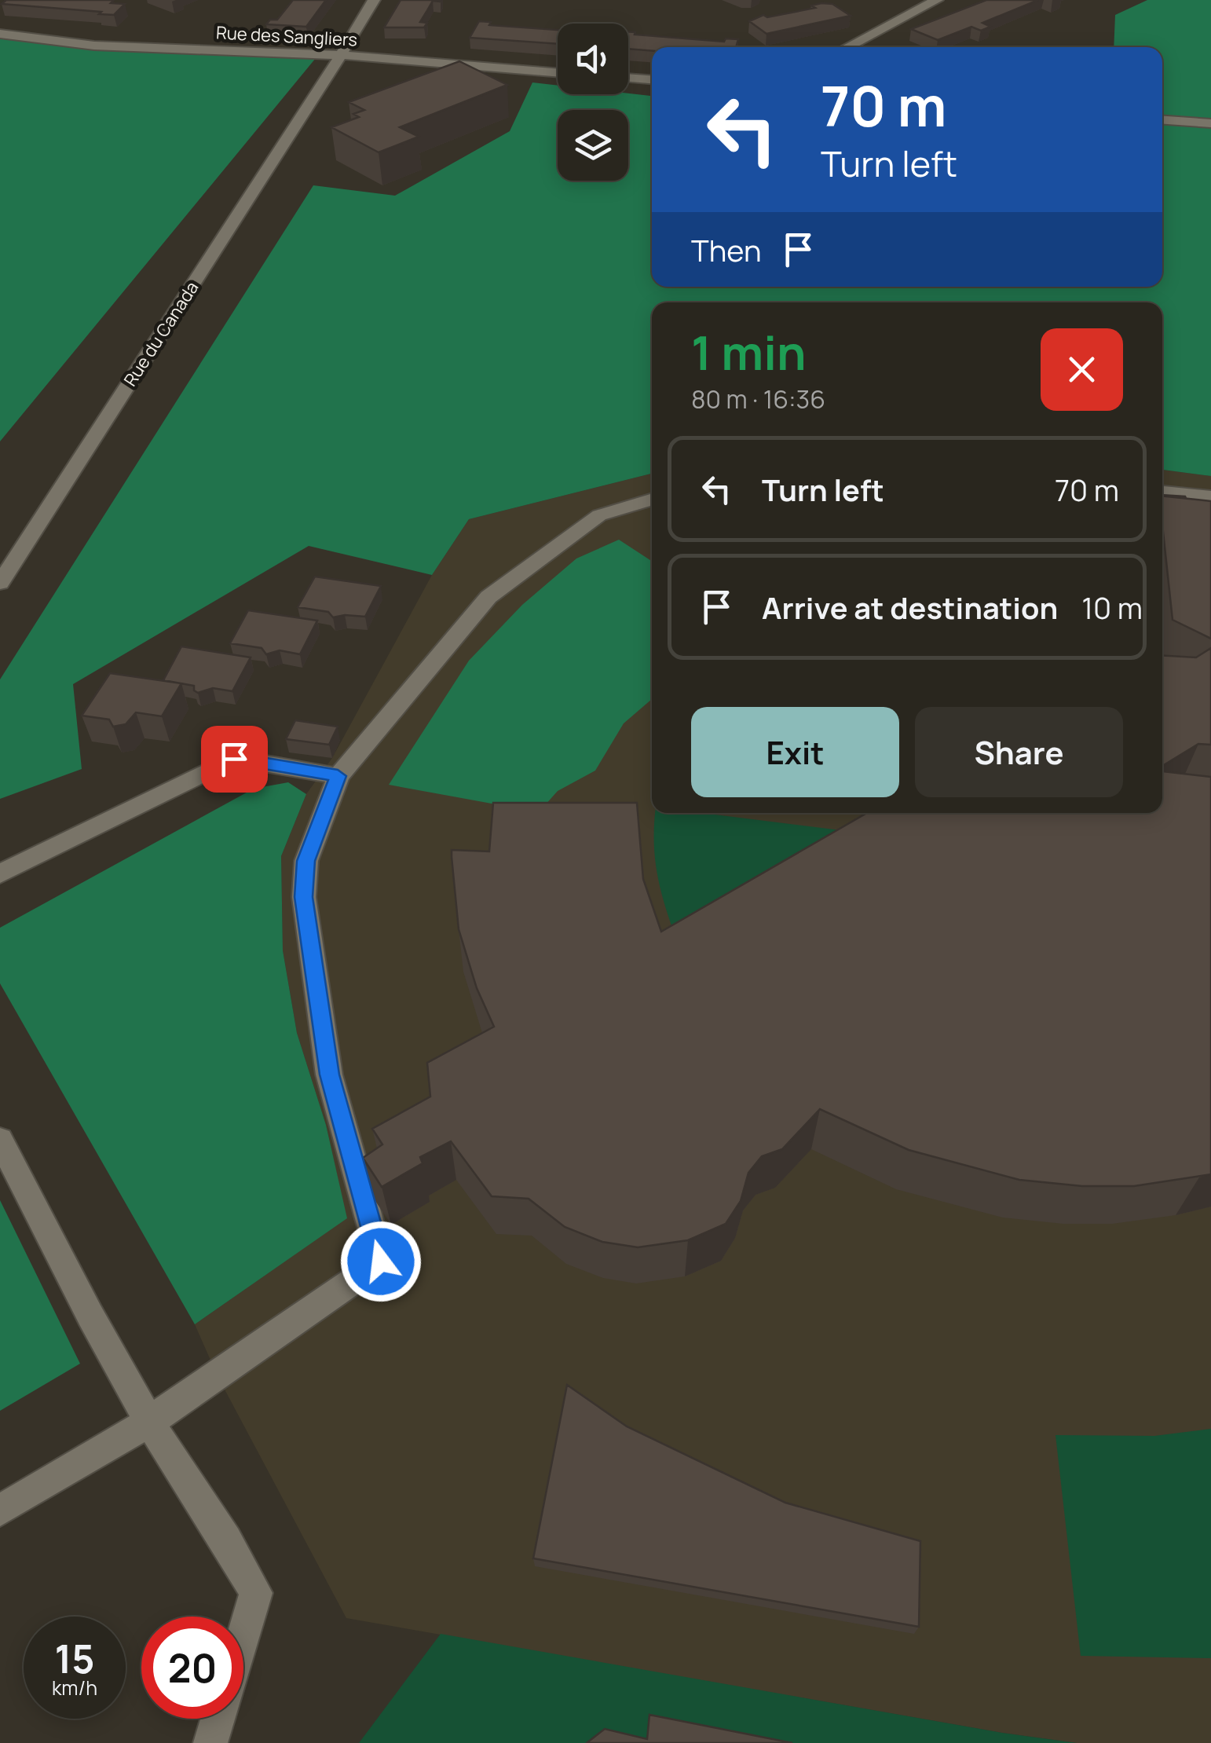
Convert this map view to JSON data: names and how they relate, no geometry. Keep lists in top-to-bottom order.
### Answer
{
  "streets": {
    "street": ["Rue des Sangliers", "Rue du Canada"]
  },
  "crossings": [
    ["Rue des Sangliers", "Rue du Canada"]
  ],
  "page": {
    "turn": ["70 m", "Turn left"],
    "then": "Then",
    "heading": ["1 min", "80 m · 16:36"],
    "list": [
      {
        "name": "Turn left",
        "value": "70 m"
      },
      {
        "name": "Arrive at destination",
        "value": "10 m"
      }
    ],
    "buttons": ["Exit", "Share"],
    "speed": "15 km/h",
    "limit": "20"
  }
}
